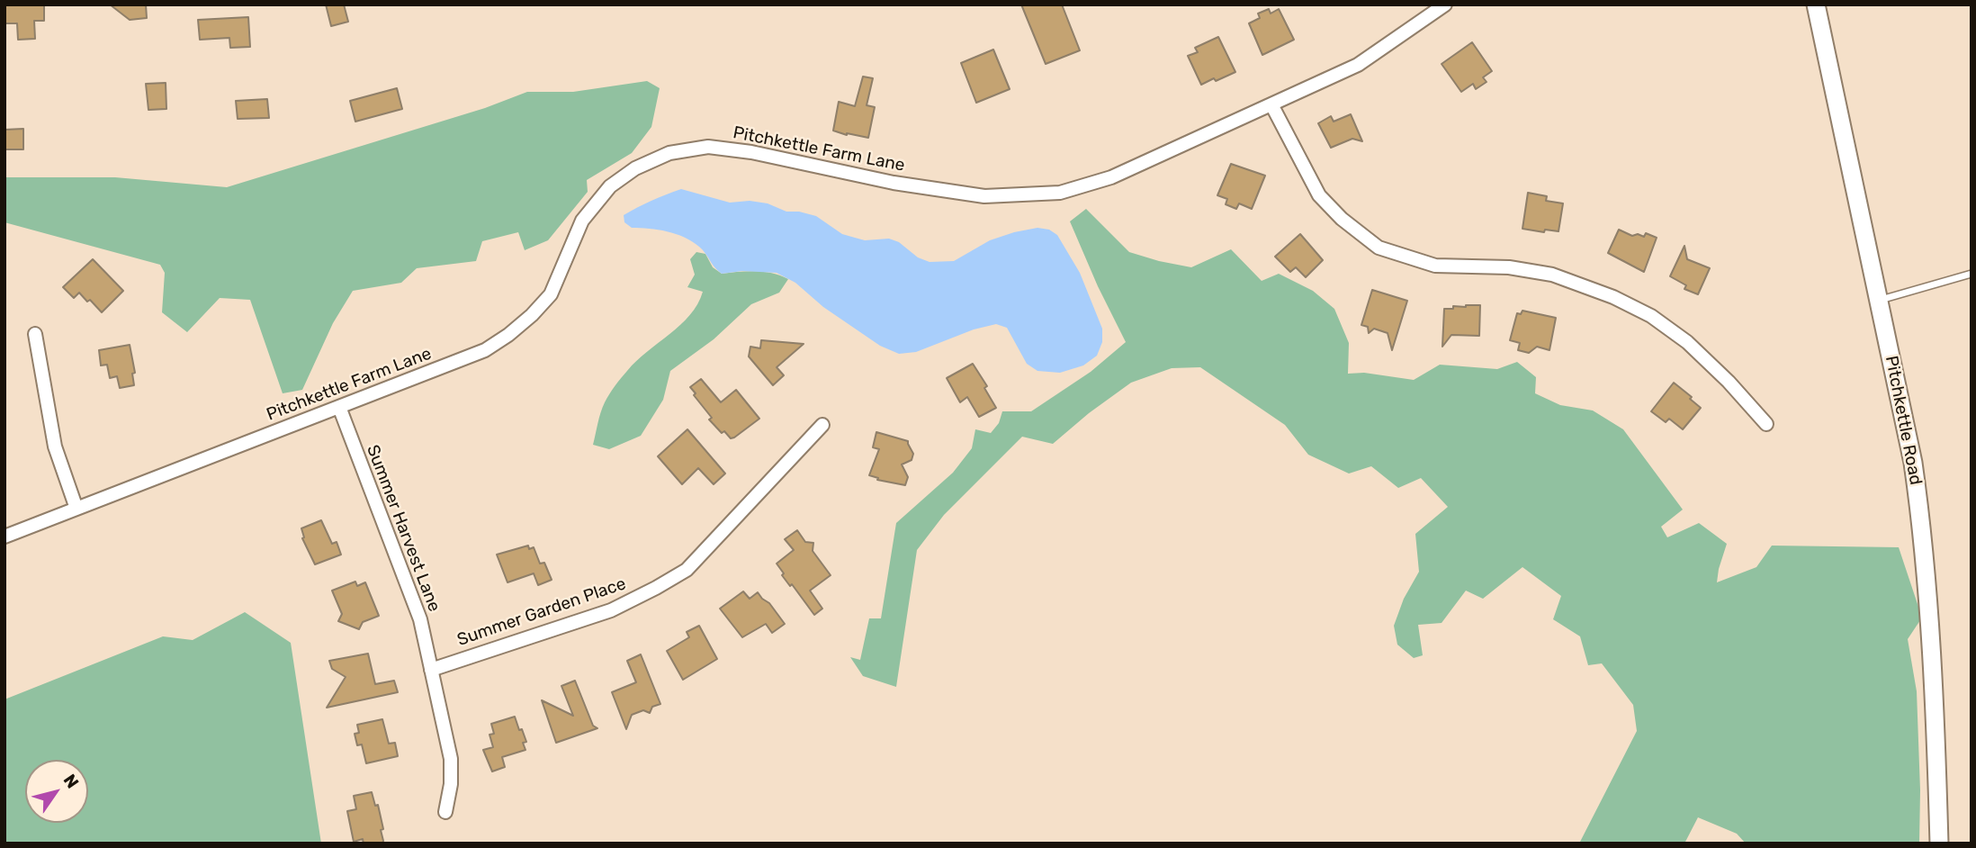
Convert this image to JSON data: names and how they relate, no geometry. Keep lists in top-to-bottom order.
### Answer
{
  "streets": {
    "main road": ["Pitchkettle Road"],
    "street": ["Pitchkettle Farm Lane", "Summer Harvest Lane", "Summer Garden Place"]
  },
  "crossings": [
    ["Pitchkettle Farm Lane", "Summer Harvest Lane"],
    ["Summer Harvest Lane", "Summer Garden Place"]
  ],
  "north": "top right"
}
